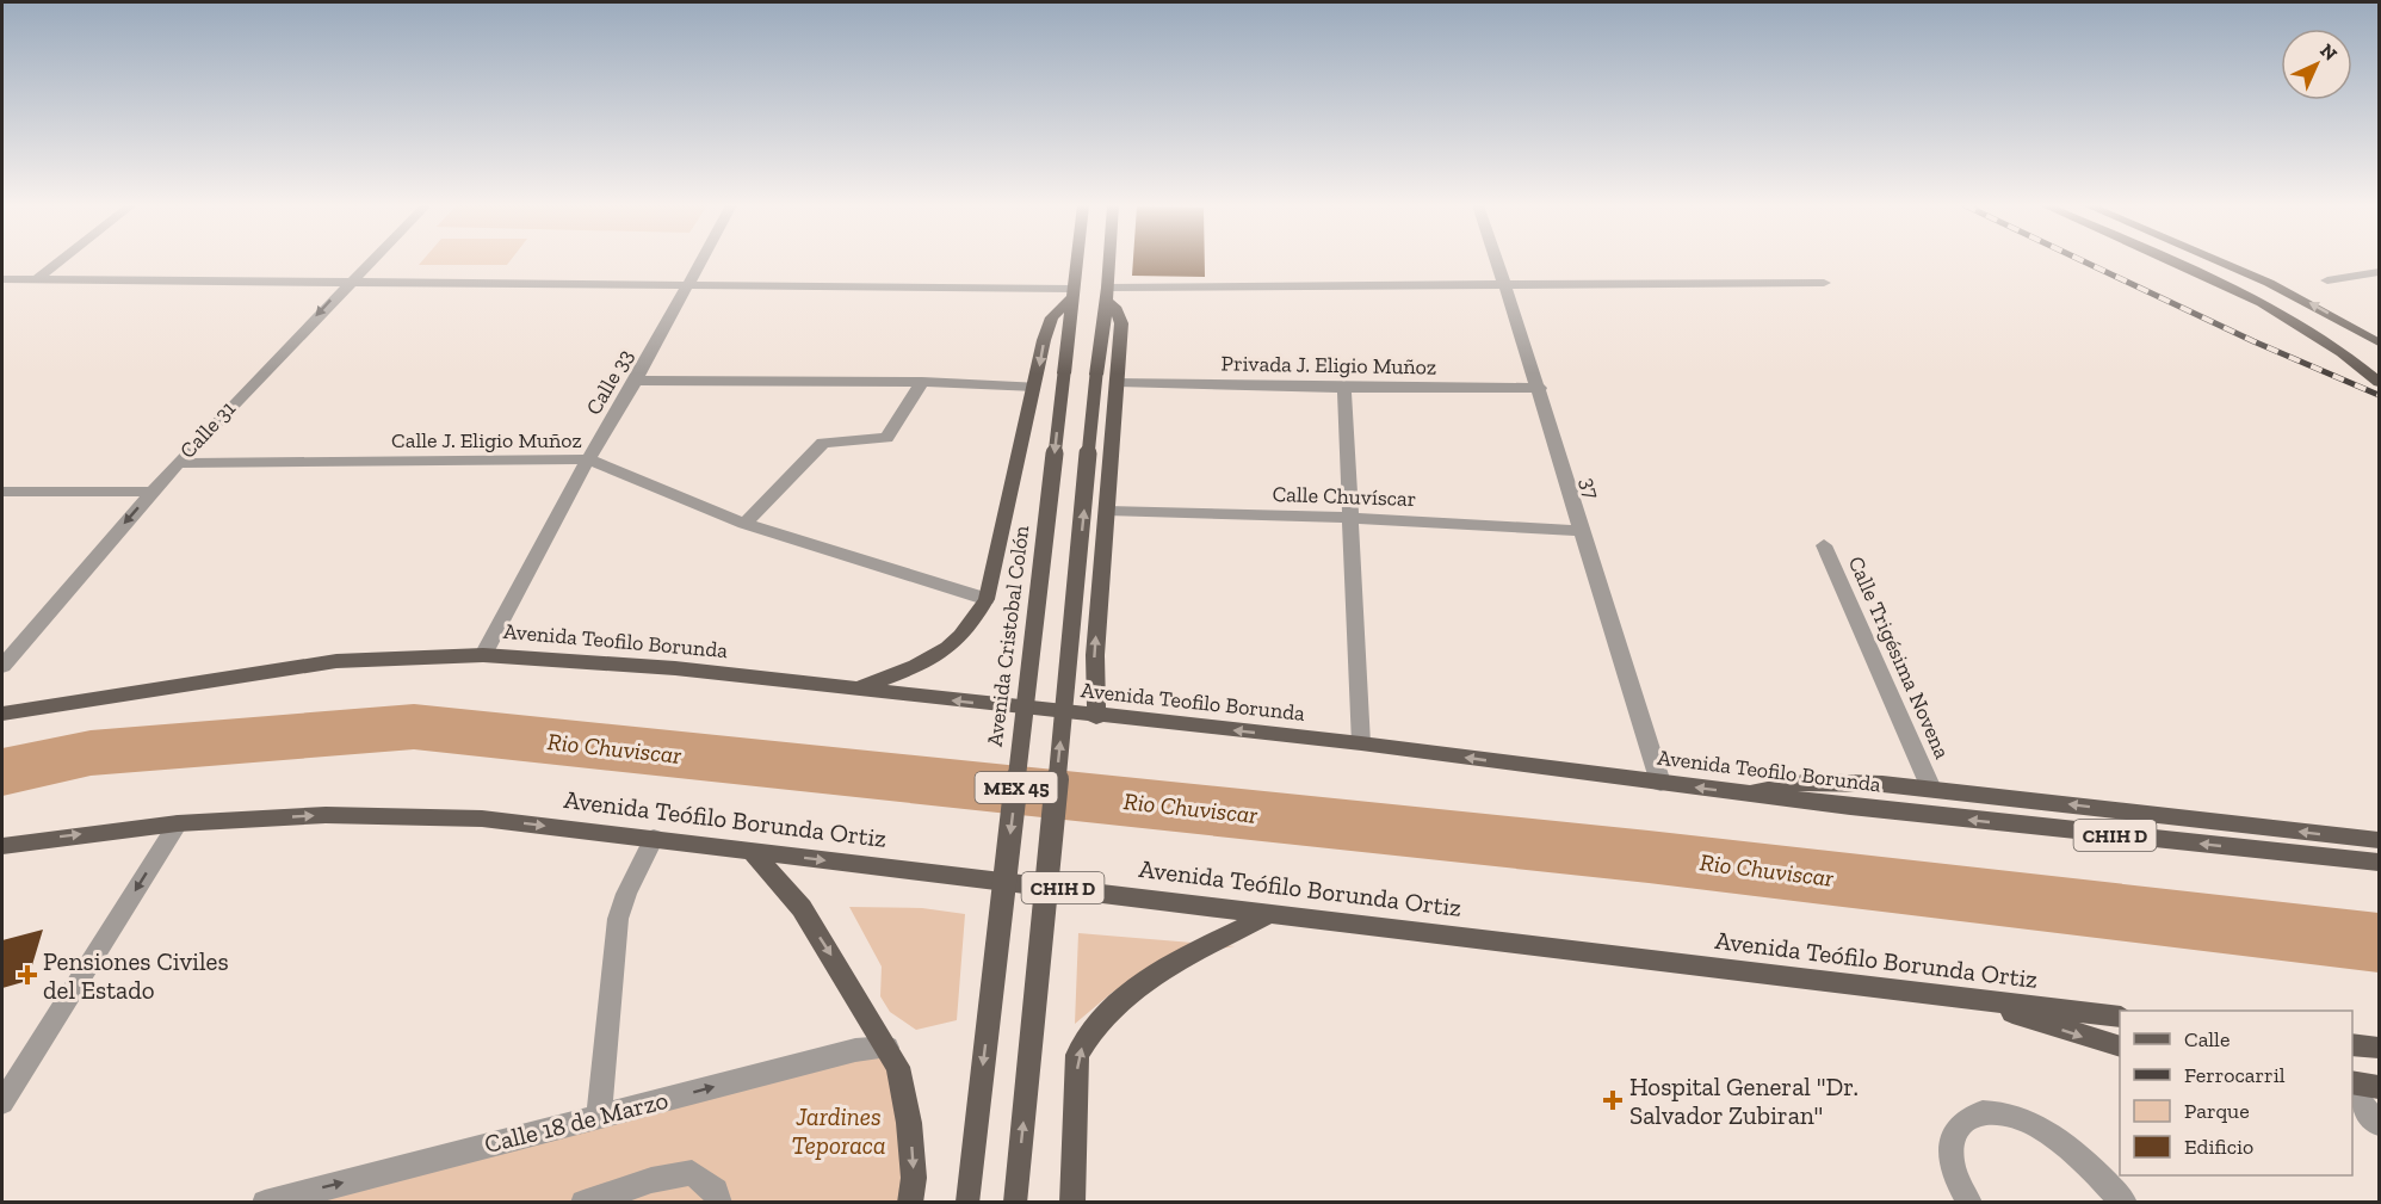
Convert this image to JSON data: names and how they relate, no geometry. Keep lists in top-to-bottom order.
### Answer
{
  "streets": {
    "main road": [
      "Avenida Cristobal Colón",
      "Avenida Teofilo Borunda",
      "MEX 45",
      "Avenida Teófilo Borunda Ortiz",
      "CHIH D"
    ],
    "street": [
      "Privada J. Eligio Muñoz",
      "Calle 33",
      "Calle 31",
      "Calle J. Eligio Muñoz",
      "37",
      "Calle Chuvíscar",
      "Calle Trigésima Novena",
      "Calle 18 de Marzo"
    ]
  },
  "crossings": [
    ["Privada J. Eligio Muñoz", "37"],
    ["Calle 33", "Calle J. Eligio Muñoz"],
    ["Calle 33", "Avenida Teofilo Borunda"],
    ["Calle 31", "Calle J. Eligio Muñoz"],
    ["37", "Calle Chuvíscar"],
    ["37", "Avenida Teofilo Borunda"],
    ["Avenida Cristobal Colón", "MEX 45"]
  ],
  "one_way": ["Calle 31", "Avenida Teófilo Borunda Ortiz", "Calle 18 de Marzo"],
  "water": ["Rio Chuviscar"],
  "parks": ["Jardines Teporaca"],
  "places": {
    "health": ["Pensiones Civiles del Estado", "Hospital General \"Dr. Salvador Zubiran\""]
  },
  "legend": [
    "Calle",
    "Ferrocarril",
    "Parque",
    "Edificio"
  ],
  "north": "top right"
}
